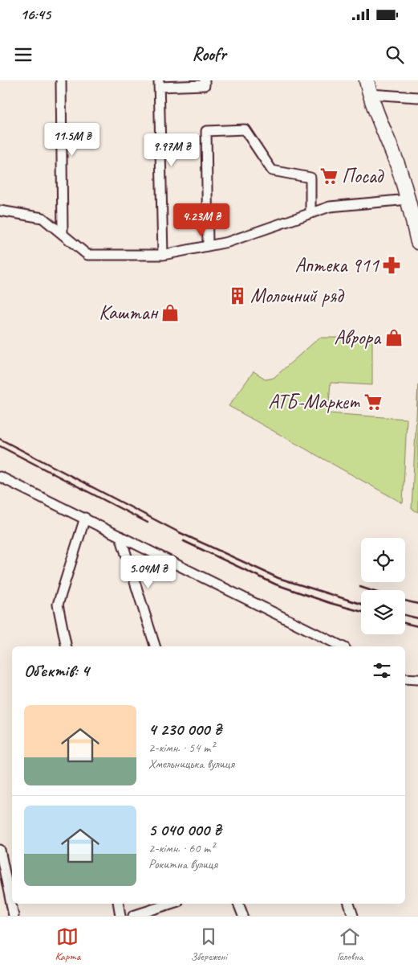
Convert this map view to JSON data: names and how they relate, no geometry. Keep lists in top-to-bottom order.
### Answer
{
  "places": {
    "supermarket": ["Посад", "АТБ-Маркет"],
    "pharmacy": ["Аптека 911"],
    "building": ["Молочний ряд"],
    "shop": ["Каштан", "Аврора"]
  },
  "page": {
    "status": "16:45",
    "header": "Roofr",
    "price": [
      "11.5M ₴",
      "9.97M ₴",
      "4.23M ₴",
      "5.04M ₴"
    ],
    "heading": "Об’єктів: 4",
    "list": [
      {
        "name": "4 230 000 ₴",
        "note": "2-кімн. · 54 m² · Хмельницька вулиця"
      },
      {
        "name": "5 040 000 ₴",
        "note": "2-кімн. · 60 m² · Рокитна вулиця"
      }
    ],
    "tabs": ["Карта", "Збережені", "Головна"]
  }
}
